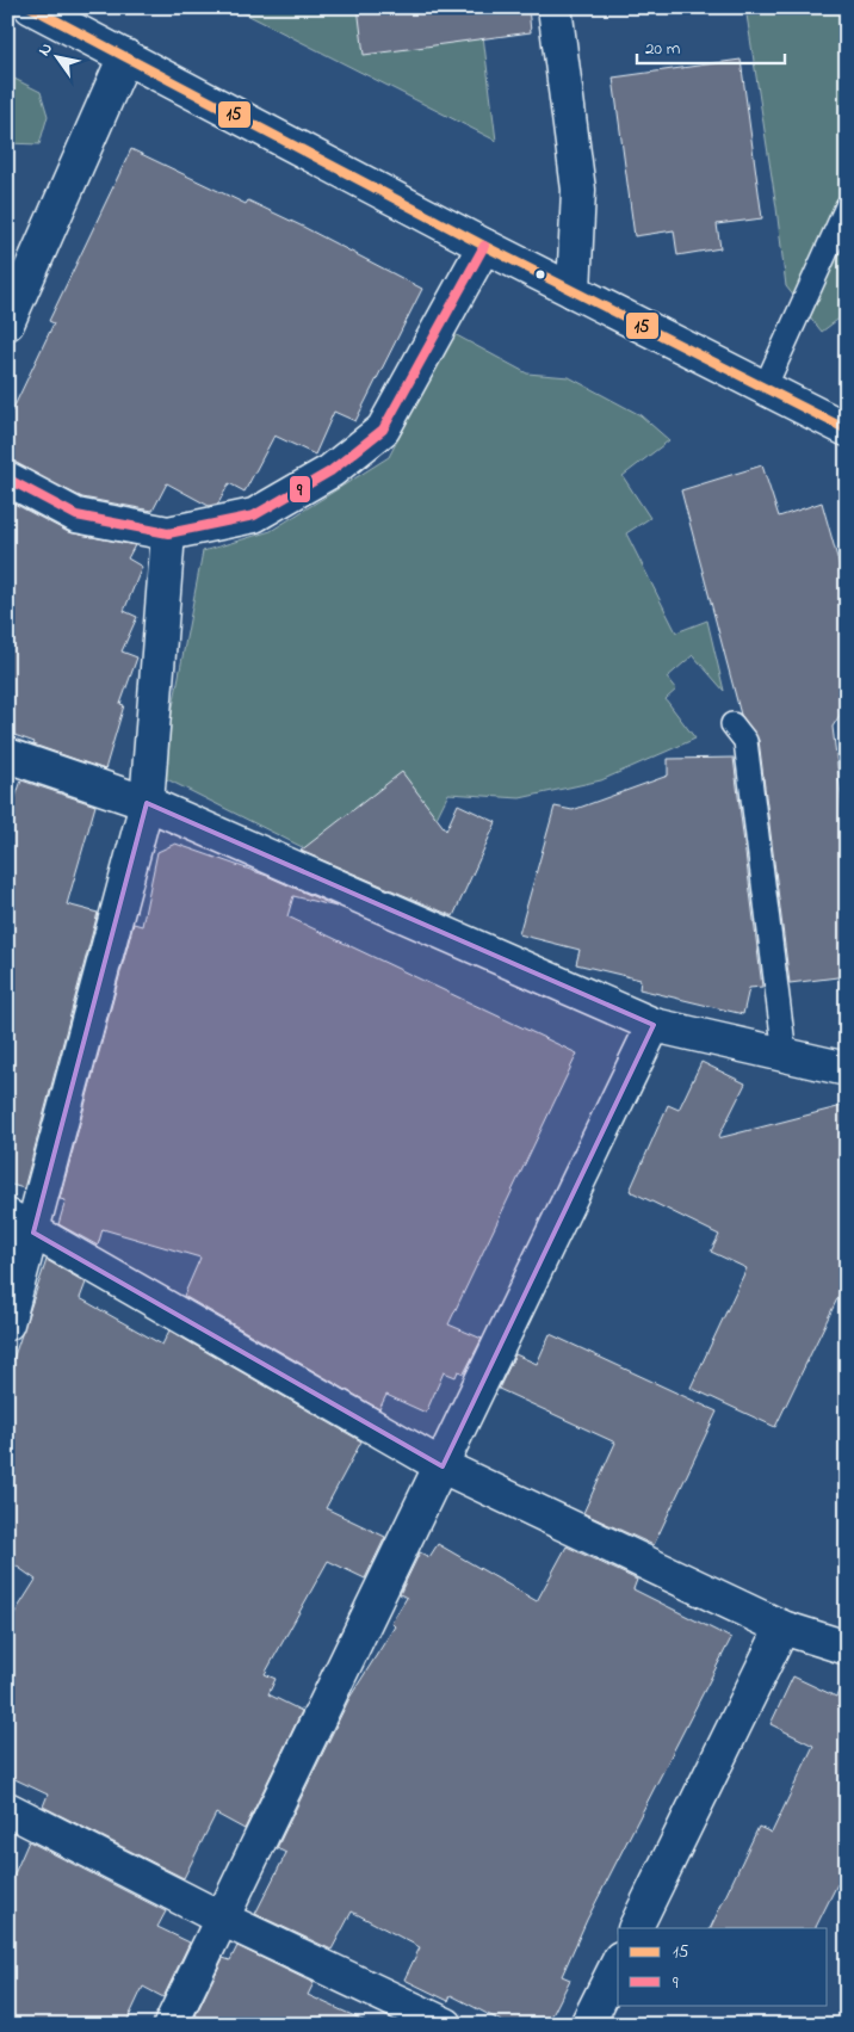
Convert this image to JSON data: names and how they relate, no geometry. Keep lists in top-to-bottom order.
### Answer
{
  "lines": ["transit line 15", "transit line 9"],
  "legend": ["15", "9"],
  "scale_bar": "20 m",
  "north": "top left"
}
